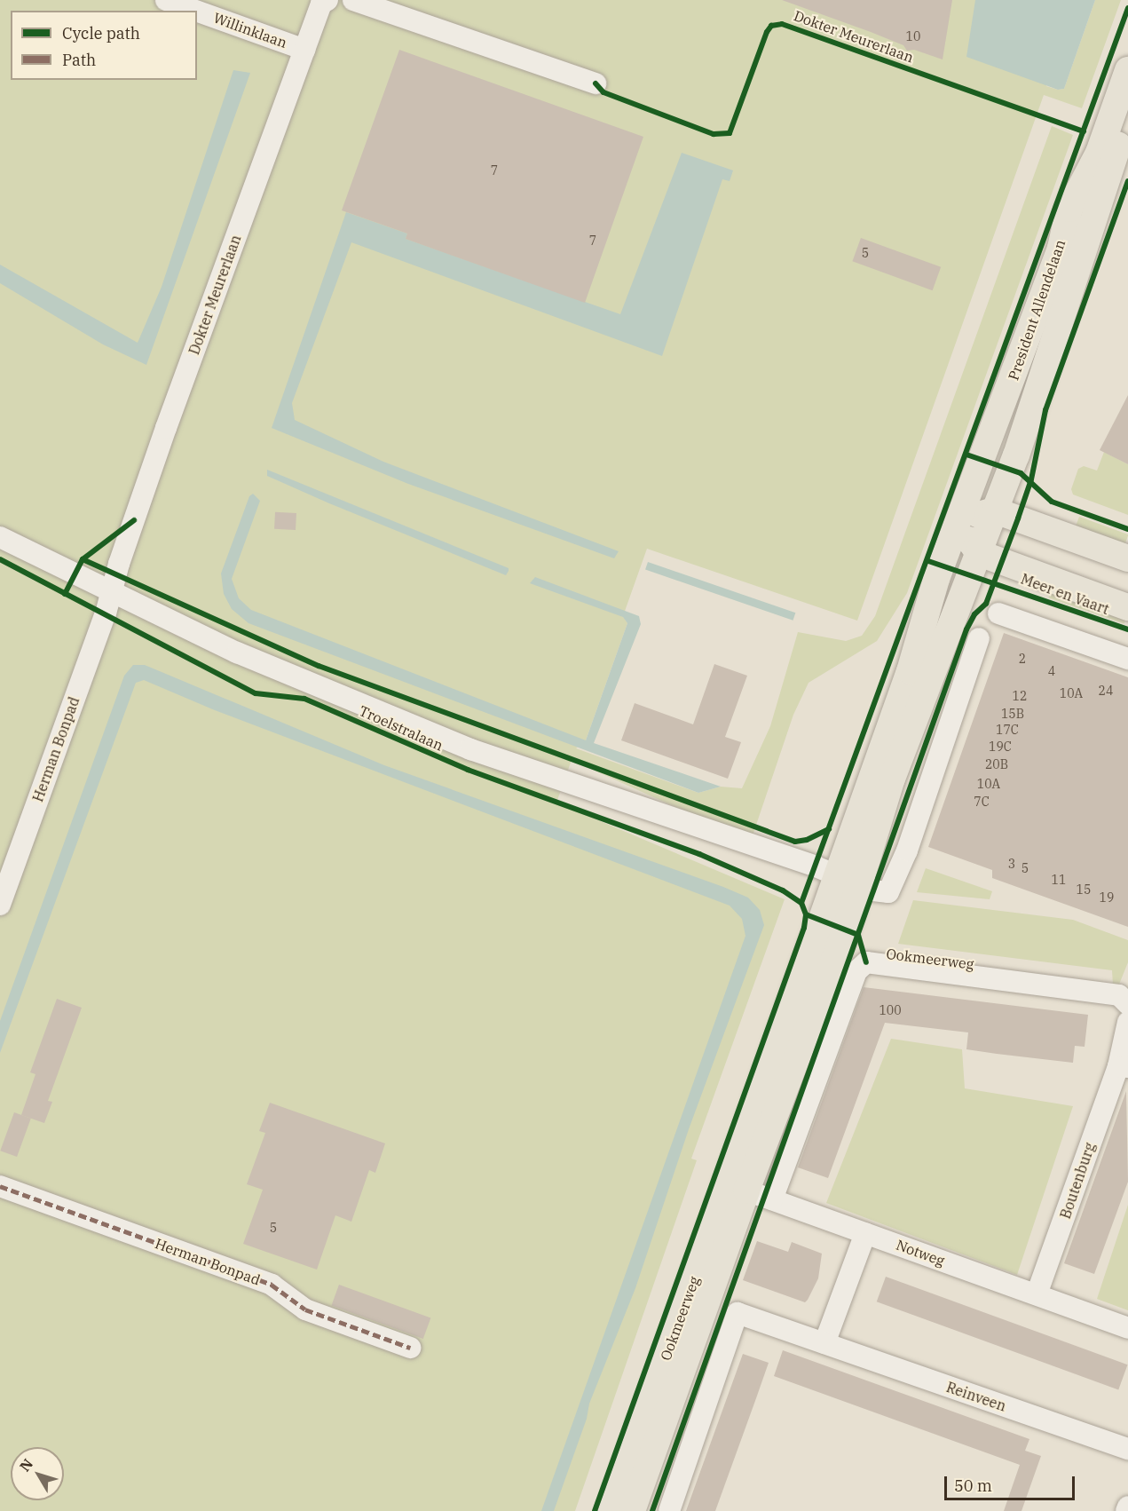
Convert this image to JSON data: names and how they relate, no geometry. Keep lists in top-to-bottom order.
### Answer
{
  "streets": {
    "main road": ["President Allendelaan", "Meer en Vaart", "Ookmeerweg"],
    "street": [
      "Willinklaan",
      "Dokter Meurerlaan",
      "Troelstralaan",
      "Herman Bonpad",
      "Boutenburg",
      "Notweg",
      "Reinveen"
    ]
  },
  "crossings": [
    ["Willinklaan", "Dokter Meurerlaan"],
    ["Dokter Meurerlaan", "Troelstralaan"],
    ["Dokter Meurerlaan", "Herman Bonpad"],
    ["President Allendelaan", "Meer en Vaart"],
    ["President Allendelaan", "Ookmeerweg"],
    ["Meer en Vaart", "Ookmeerweg"],
    ["Troelstralaan", "Herman Bonpad"],
    ["Troelstralaan", "Ookmeerweg"],
    ["Ookmeerweg", "Notweg"],
    ["Boutenburg", "Notweg"]
  ],
  "house_numbers": [
    "10",
    "7",
    "7",
    "5",
    "2",
    "4",
    "24",
    "10A",
    "12",
    "15B",
    "17C",
    "19C",
    "20B",
    "10A",
    "7C",
    "3",
    "5",
    "11",
    "15",
    "19",
    "100",
    "5"
  ],
  "legend": ["Cycle path", "Path"],
  "scale_bar": "50 m",
  "north": "top left"
}
